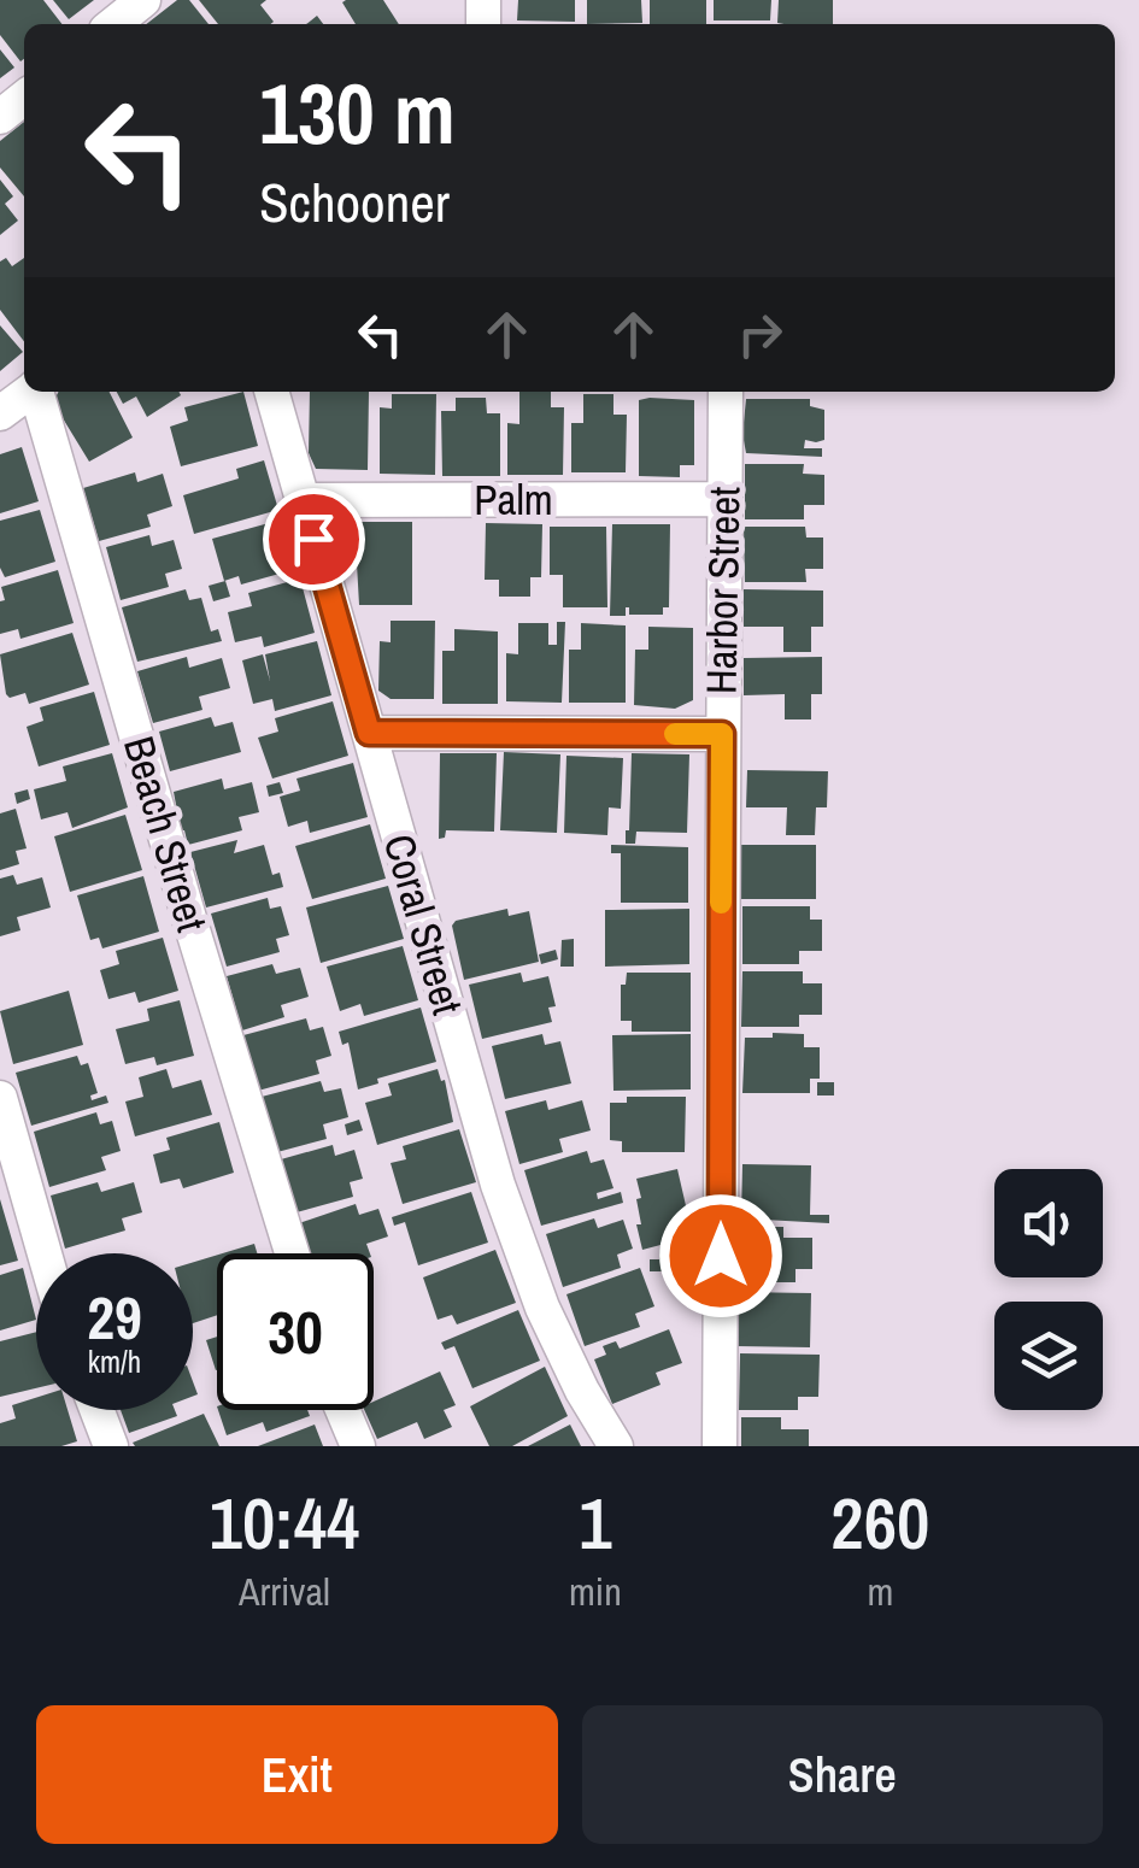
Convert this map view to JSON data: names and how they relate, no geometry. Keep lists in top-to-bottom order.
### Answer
{
  "streets": {
    "street": [
      "Palm",
      "Harbor Street",
      "Beach Street",
      "Coral Street"
    ]
  },
  "crossings": [
    ["Palm", "Harbor Street"],
    ["Palm", "Coral Street"]
  ],
  "page": {
    "turn": ["130 m", "Schooner"],
    "speed": "29 km/h",
    "limit": "30",
    "eta": [
      "10:44",
      "Arrival",
      "1",
      "min",
      "260",
      "m"
    ],
    "buttons": ["Exit", "Share"]
  }
}
